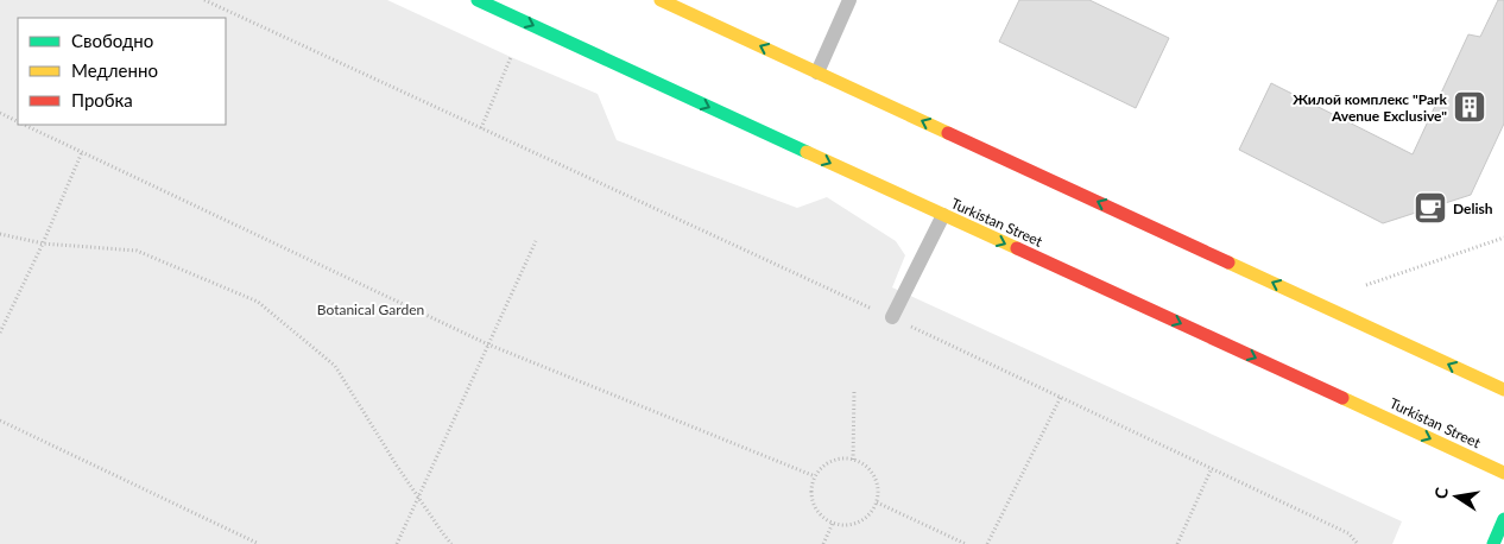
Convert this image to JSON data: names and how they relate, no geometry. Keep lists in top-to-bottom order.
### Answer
{
  "streets": {
    "main road": ["Turkistan Street"]
  },
  "parks": ["Botanical Garden"],
  "places": {
    "building": ["Жилой комплекс \"Park Avenue Exclusive\""],
    "cafe": ["Delish"]
  },
  "legend": ["Свободно", "Медленно", "Пробка"],
  "north": "left"
}
